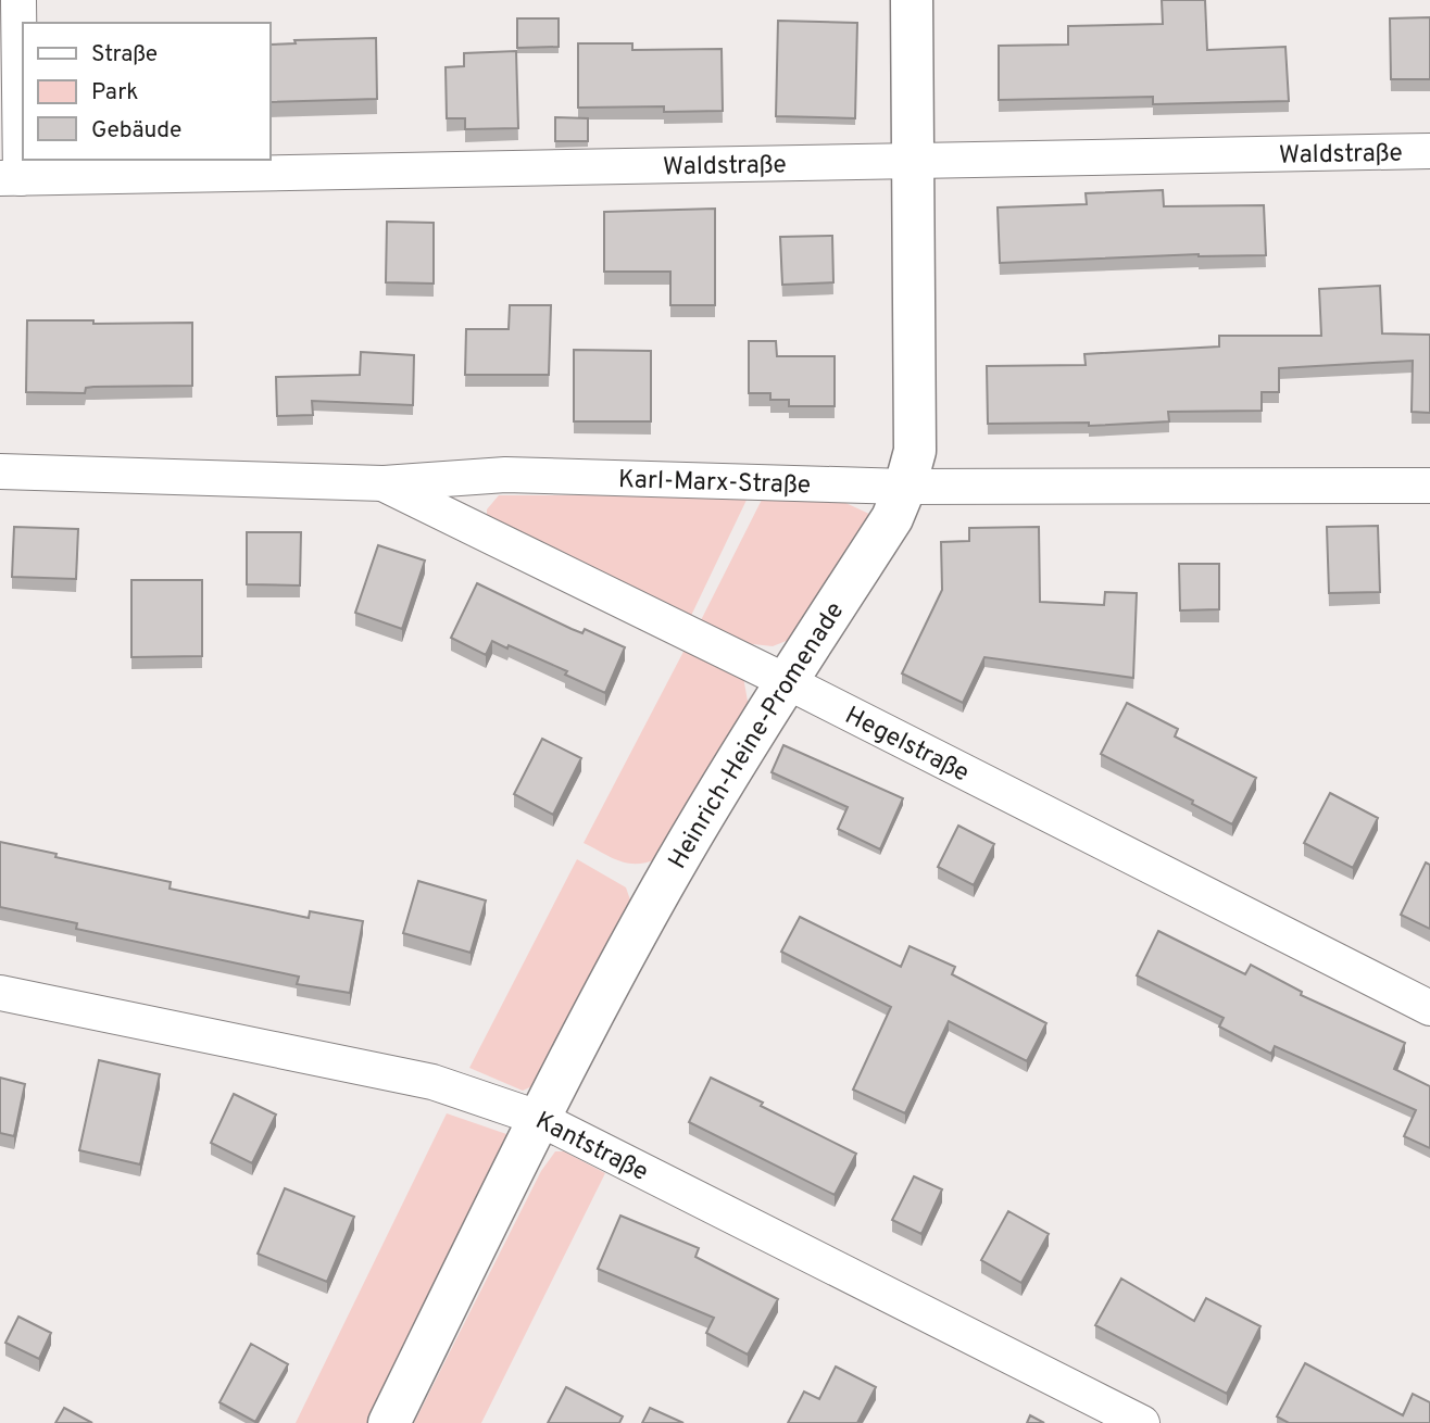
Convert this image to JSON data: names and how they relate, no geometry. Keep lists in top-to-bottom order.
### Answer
{
  "streets": {
    "street": [
      "Waldstraße",
      "Karl-Marx-Straße",
      "Heinrich-Heine-Promenade",
      "Hegelstraße",
      "Kantstraße"
    ]
  },
  "crossings": [
    ["Waldstraße", "Heinrich-Heine-Promenade"],
    ["Karl-Marx-Straße", "Heinrich-Heine-Promenade"],
    ["Karl-Marx-Straße", "Hegelstraße"],
    ["Heinrich-Heine-Promenade", "Hegelstraße"],
    ["Heinrich-Heine-Promenade", "Kantstraße"]
  ],
  "legend": ["Straße", "Park", "Gebäude"]
}
